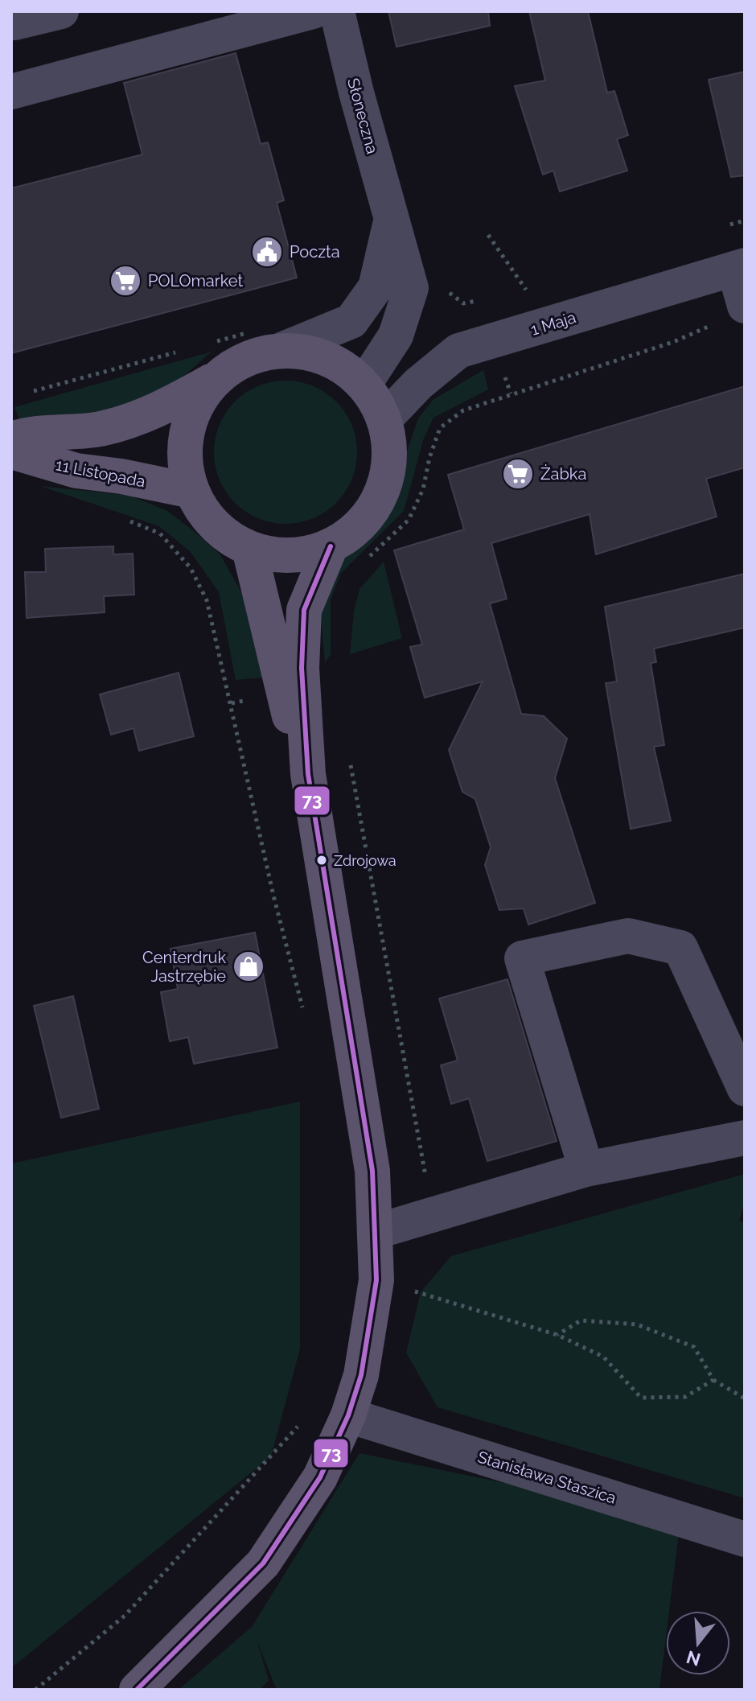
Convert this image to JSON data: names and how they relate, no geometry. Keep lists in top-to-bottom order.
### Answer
{
  "streets": {
    "main road": ["11 Listopada"],
    "street": ["Słoneczna", "1 Maja", "Stanisława Staszica"]
  },
  "crossings": [
    ["Słoneczna", "1 Maja"],
    ["Słoneczna", "11 Listopada"],
    ["1 Maja", "11 Listopada"]
  ],
  "places": {
    "public building": ["Poczta"],
    "supermarket": ["POLOmarket", "Żabka"],
    "other": ["Zdrojowa"],
    "shop": ["Centerdruk Jastrzębie"]
  },
  "lines": ["transit line 73"],
  "north": "bottom"
}
